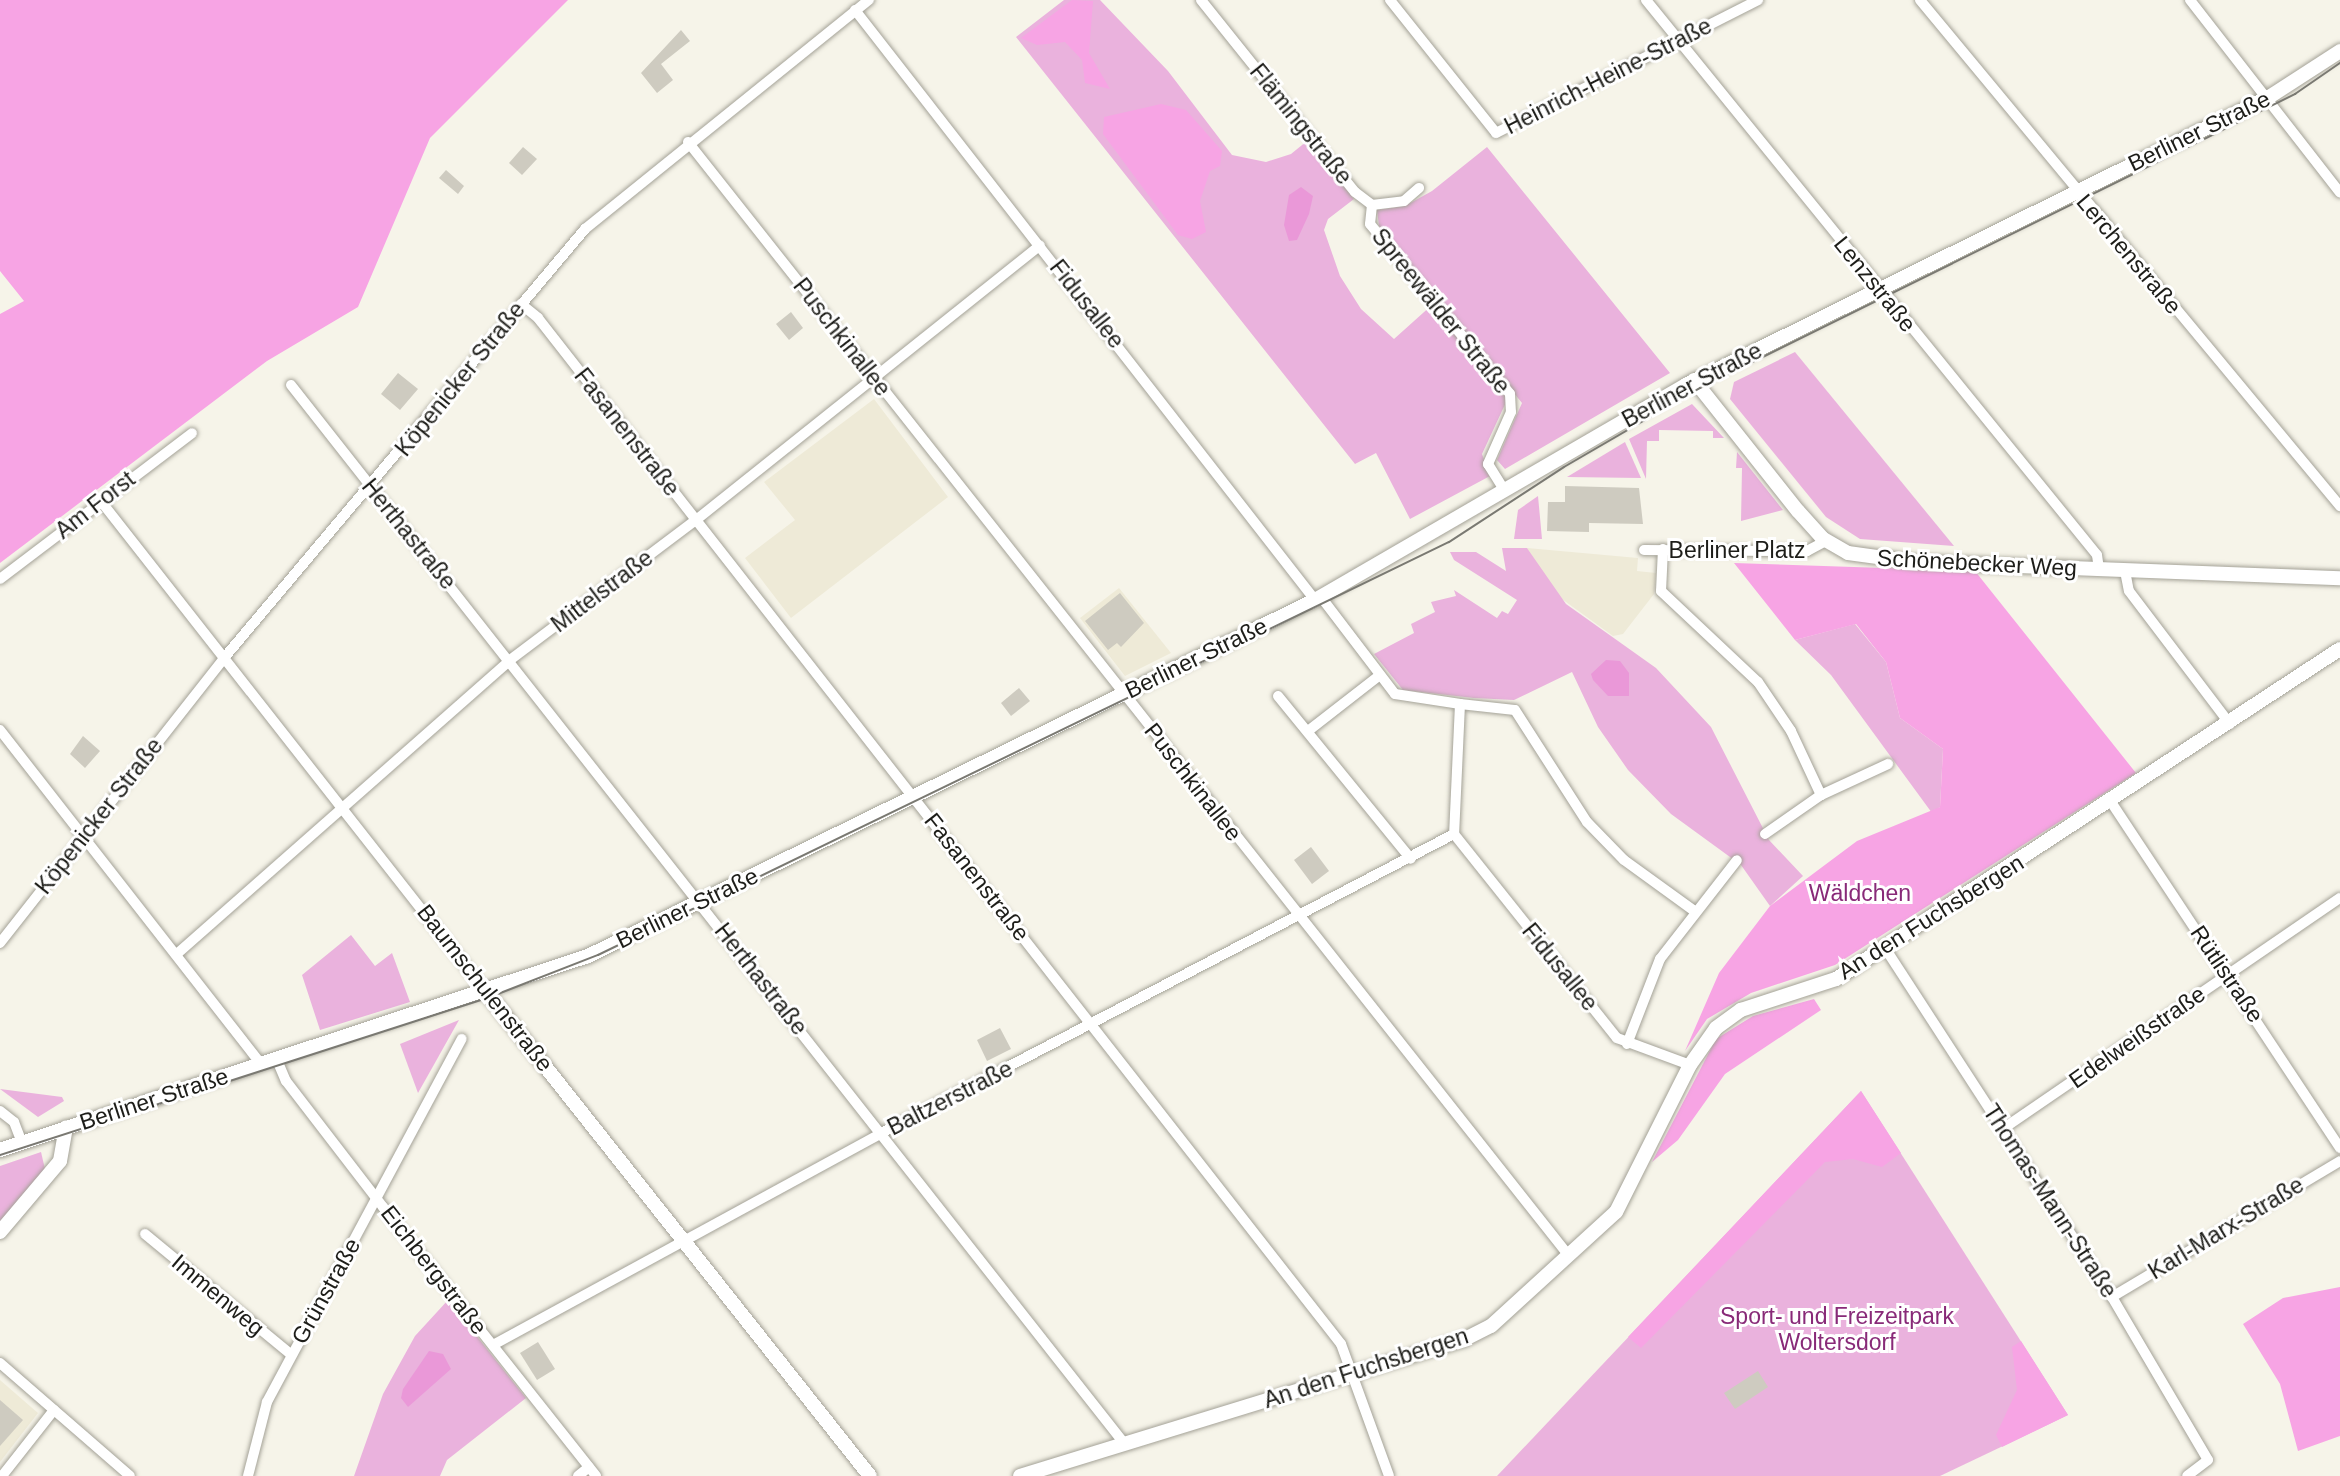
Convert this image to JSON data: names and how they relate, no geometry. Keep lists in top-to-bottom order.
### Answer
{
  "streets": {
    "street": [
      "Heinrich-Heine-Straße",
      "Flämingstraße",
      "Berliner Straße",
      "Lerchenstraße",
      "Lenzstraße",
      "Fidusallee",
      "Spreewälder Straße",
      "Puschkinallee",
      "Köpenicker Straße",
      "Fasanenstraße",
      "Am Forst",
      "Herthastraße",
      "Berliner Platz",
      "Schönebecker Weg",
      "Mittelstraße",
      "An den Fuchsbergen",
      "Rütlistraße",
      "Baumschulenstraße",
      "Edelweißstraße",
      "Baltzerstraße",
      "Thomas-Mann-Straße",
      "Karl-Marx-Straße",
      "Eichbergstraße",
      "Grünstraße",
      "Immenweg"
    ]
  },
  "crossings": [
    ["Heinrich-Heine-Straße", "Lenzstraße"],
    ["Flämingstraße", "Spreewälder Straße"],
    ["Berliner Straße", "Lerchenstraße"],
    ["Berliner Straße", "Lenzstraße"],
    ["Berliner Straße", "Fidusallee"],
    ["Berliner Straße", "Spreewälder Straße"],
    ["Berliner Straße", "Puschkinallee"],
    ["Berliner Straße", "Fasanenstraße"],
    ["Berliner Straße", "Herthastraße"],
    ["Berliner Straße", "Schönebecker Weg"],
    ["Berliner Straße", "Baumschulenstraße"],
    ["Berliner Straße", "Eichbergstraße"],
    ["Lenzstraße", "Schönebecker Weg"],
    ["Fidusallee", "Köpenicker Straße"],
    ["Fidusallee", "Mittelstraße"],
    ["Puschkinallee", "Köpenicker Straße"],
    ["Puschkinallee", "Mittelstraße"],
    ["Puschkinallee", "An den Fuchsbergen"],
    ["Puschkinallee", "Baltzerstraße"],
    ["Köpenicker Straße", "Fasanenstraße"],
    ["Köpenicker Straße", "Herthastraße"],
    ["Köpenicker Straße", "Baumschulenstraße"],
    ["Fasanenstraße", "Mittelstraße"],
    ["Fasanenstraße", "An den Fuchsbergen"],
    ["Fasanenstraße", "Baltzerstraße"],
    ["Am Forst", "Baumschulenstraße"],
    ["Herthastraße", "Mittelstraße"],
    ["Herthastraße", "An den Fuchsbergen"],
    ["Herthastraße", "Baltzerstraße"],
    ["Berliner Platz", "Schönebecker Weg"],
    ["Mittelstraße", "Baumschulenstraße"],
    ["An den Fuchsbergen", "Rütlistraße"],
    ["An den Fuchsbergen", "Thomas-Mann-Straße"],
    ["Rütlistraße", "Edelweißstraße"],
    ["Baumschulenstraße", "Baltzerstraße"],
    ["Edelweißstraße", "Thomas-Mann-Straße"],
    ["Baltzerstraße", "Eichbergstraße"],
    ["Thomas-Mann-Straße", "Karl-Marx-Straße"],
    ["Eichbergstraße", "Grünstraße"],
    ["Grünstraße", "Immenweg"]
  ],
  "parks": ["Wäldchen", "Sport- und Freizeitpark Woltersdorf"]
}
